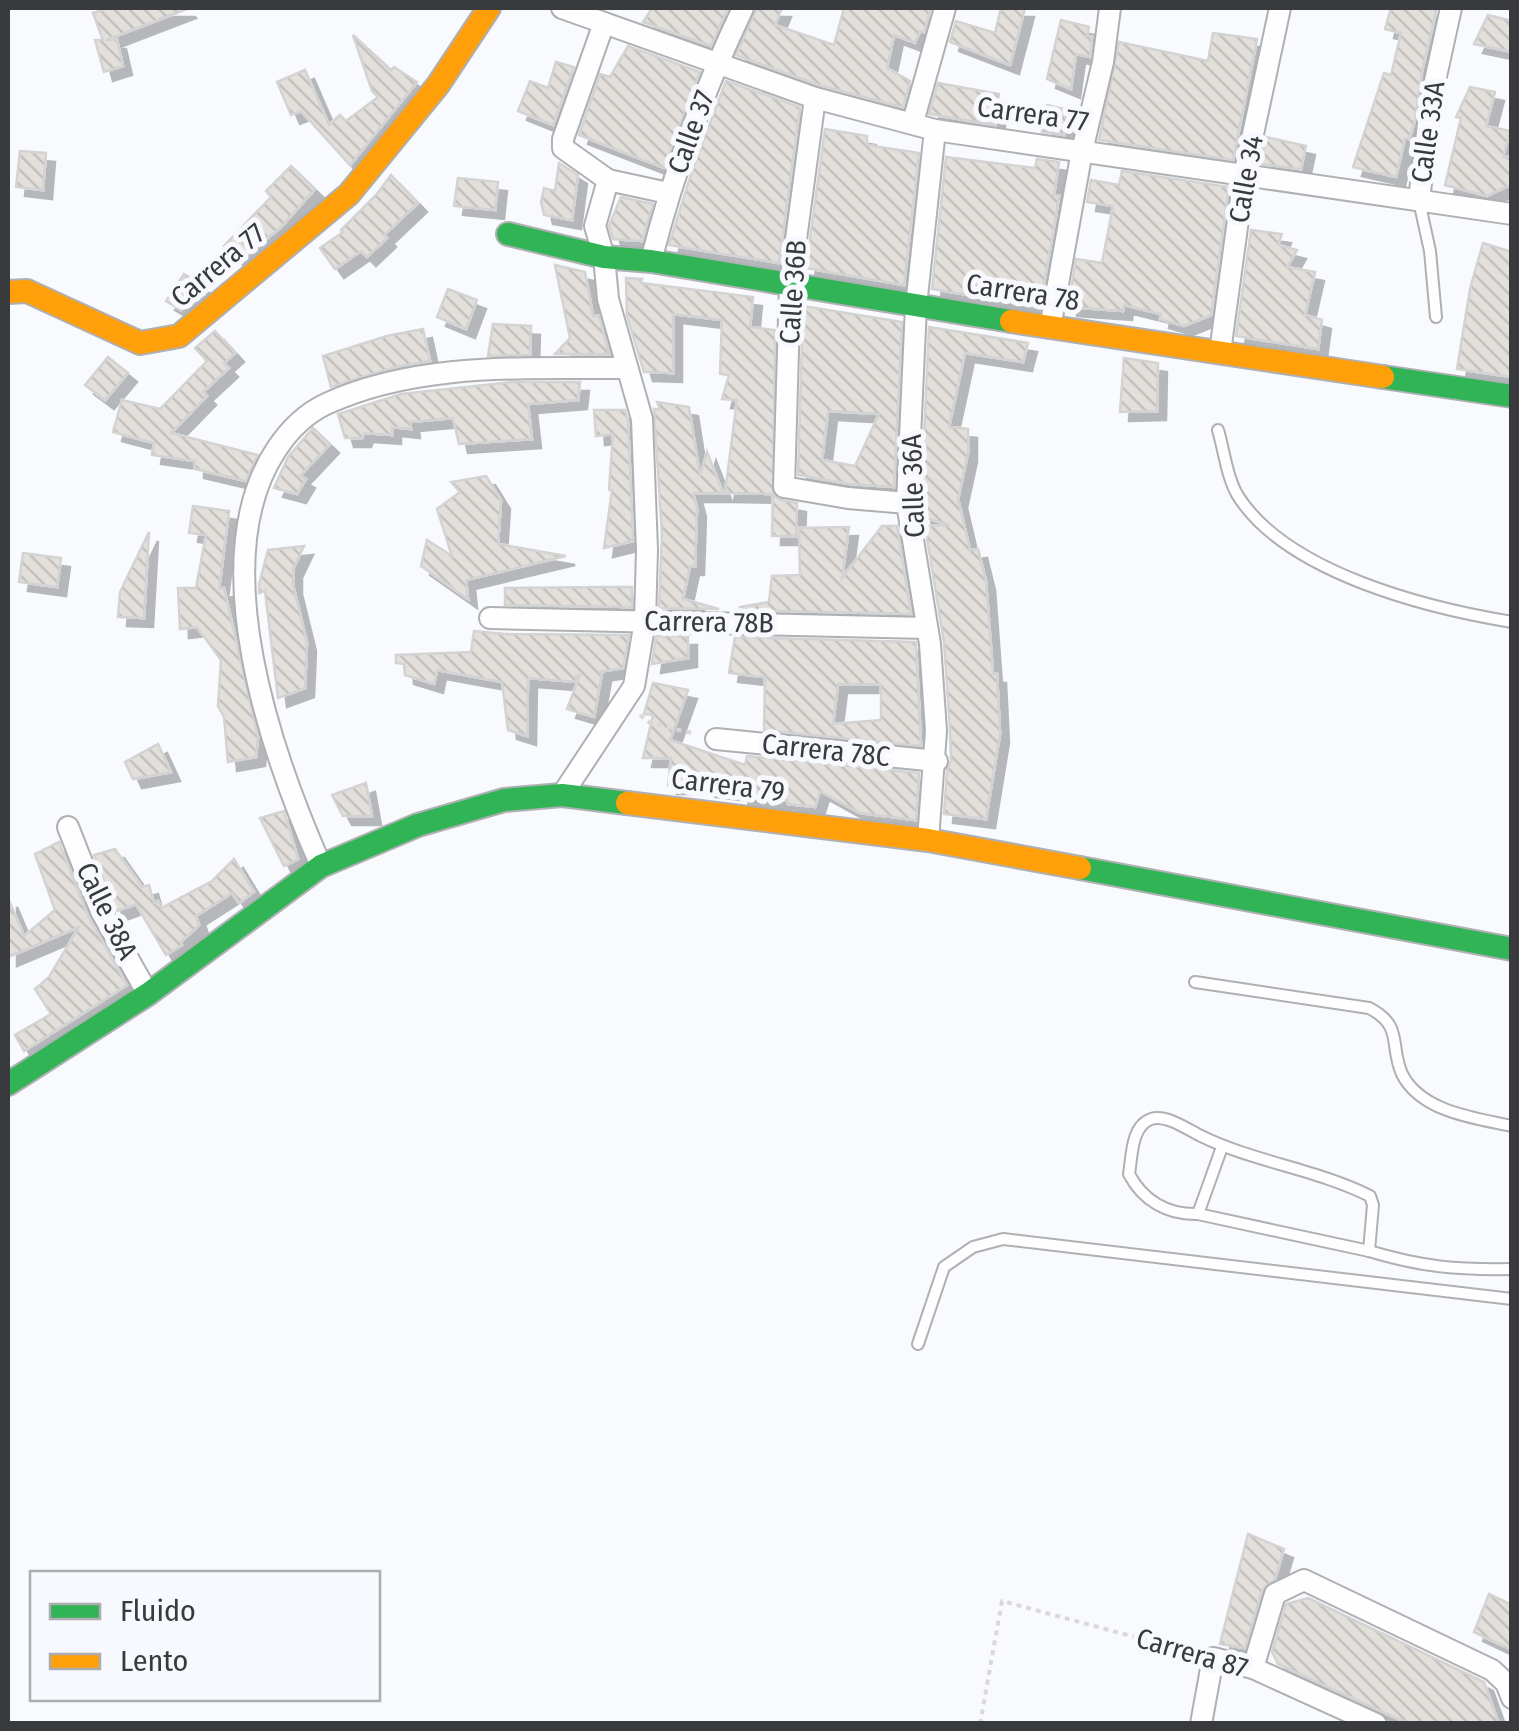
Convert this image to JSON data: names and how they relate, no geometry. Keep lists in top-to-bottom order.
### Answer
{
  "streets": {
    "street": [
      "Carrera 77",
      "Calle 37",
      "Calle 33A",
      "Calle 34",
      "Calle 36B",
      "Carrera 78",
      "Calle 36A",
      "Carrera 78B",
      "Carrera 78C",
      "Carrera 79",
      "Calle 38A",
      "Carrera 87"
    ]
  },
  "crossings": [
    ["Carrera 77", "Calle 37"],
    ["Carrera 77", "Calle 33A"],
    ["Carrera 77", "Calle 34"],
    ["Carrera 77", "Calle 36B"],
    ["Carrera 77", "Calle 36A"],
    ["Calle 37", "Carrera 78"],
    ["Calle 34", "Carrera 78"],
    ["Calle 36B", "Carrera 78"],
    ["Calle 36B", "Calle 36A"],
    ["Carrera 78", "Calle 36A"],
    ["Calle 36A", "Carrera 78B"],
    ["Calle 36A", "Carrera 78C"],
    ["Calle 36A", "Carrera 79"],
    ["Carrera 79", "Calle 38A"]
  ],
  "legend": ["Fluido", "Lento"]
}
